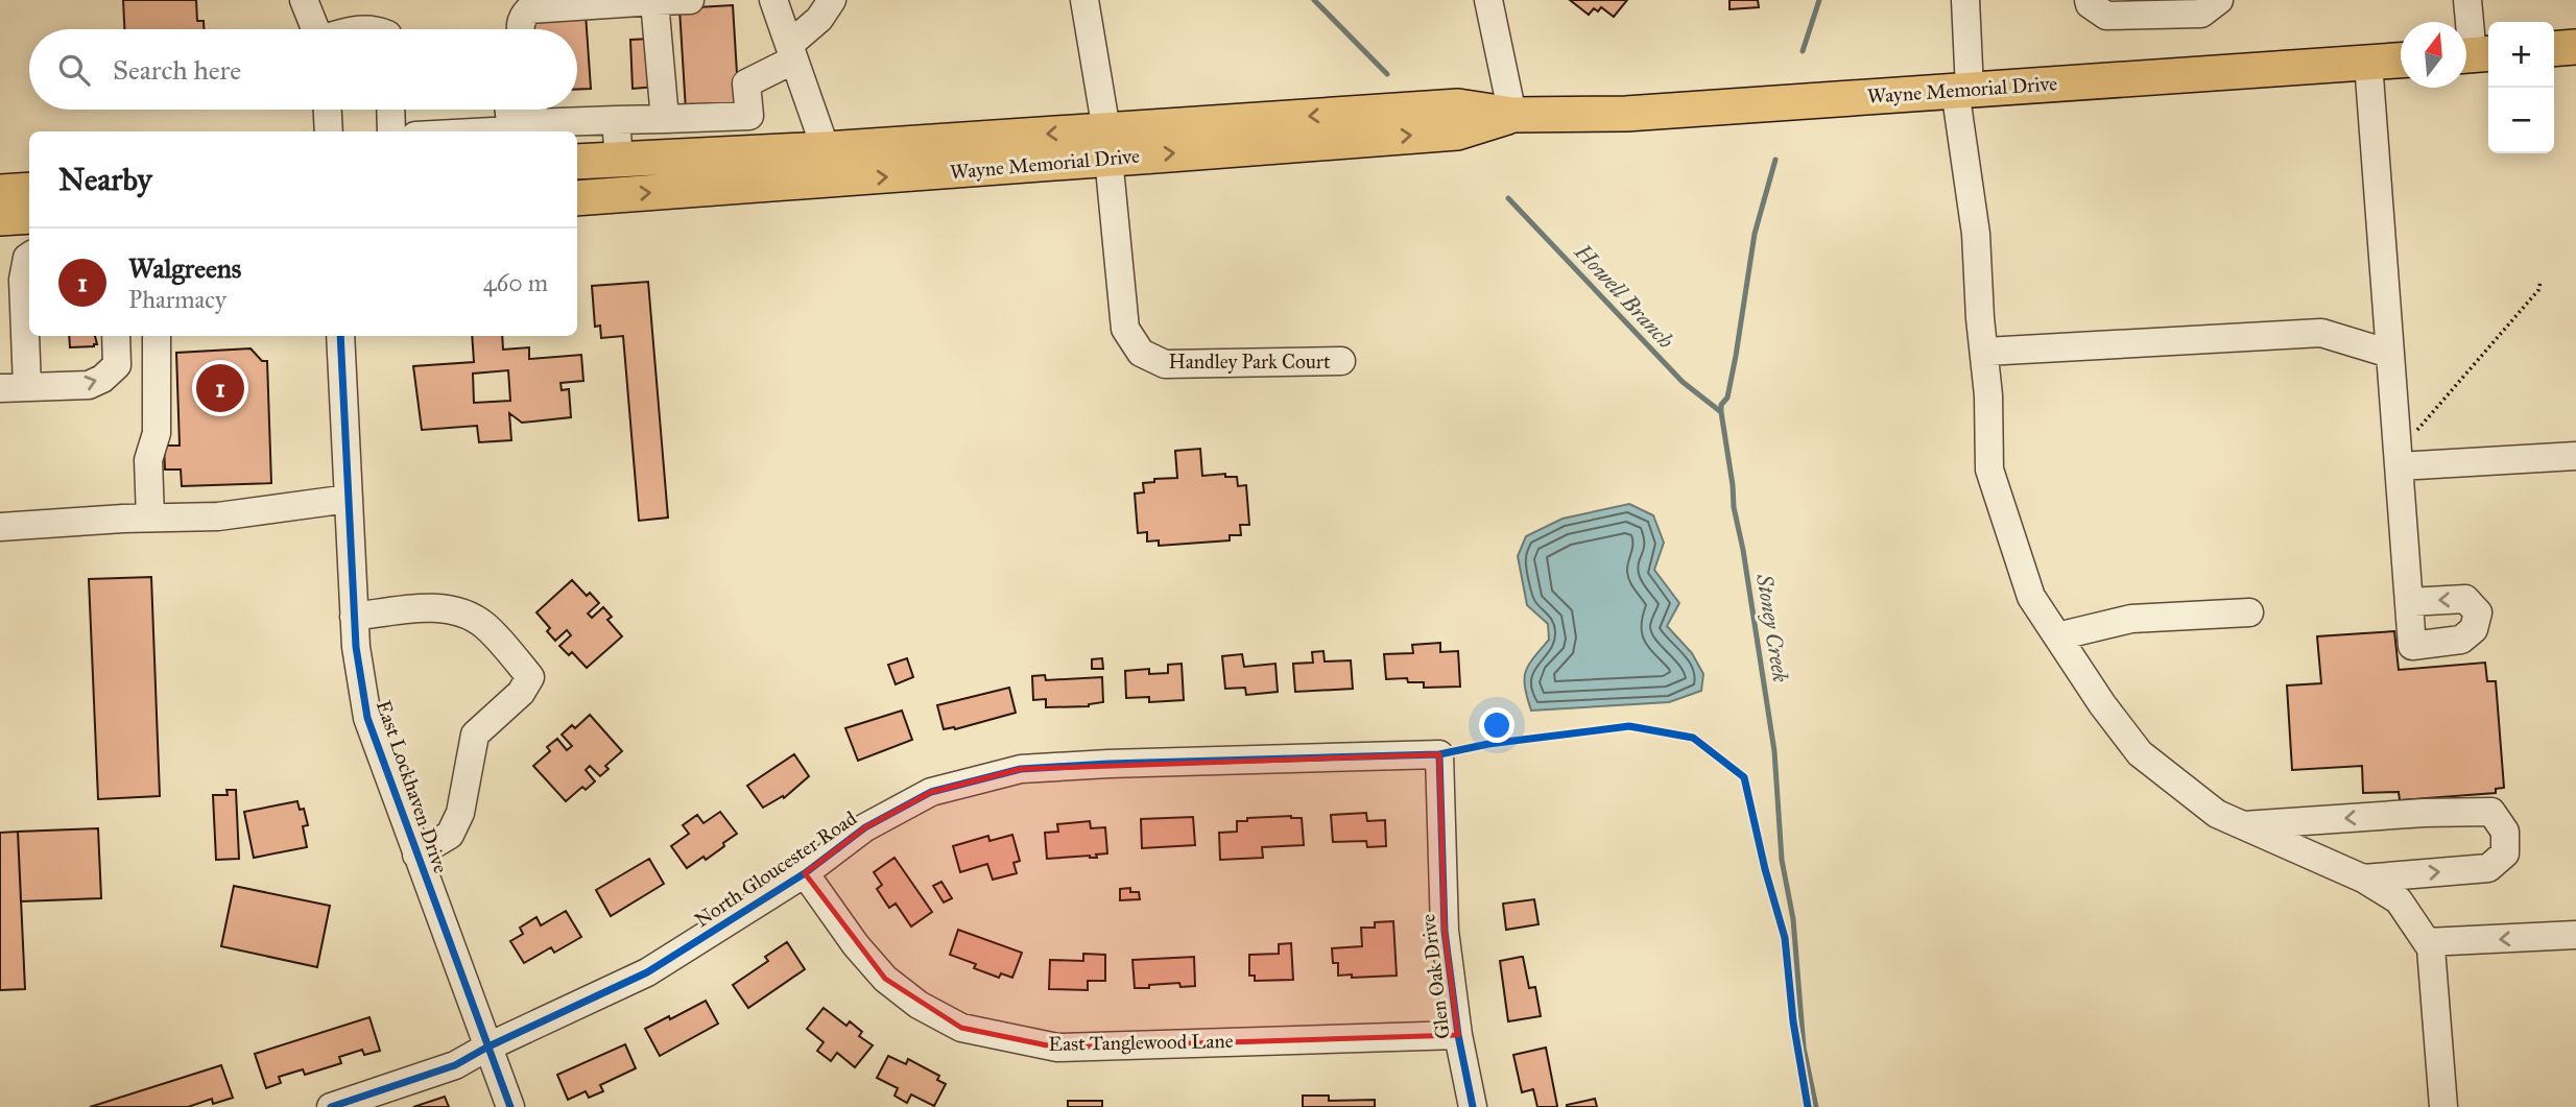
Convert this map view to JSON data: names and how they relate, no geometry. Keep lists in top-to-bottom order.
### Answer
{
  "streets": {
    "main road": ["Wayne Memorial Drive"],
    "street": [
      "Handley Park Court",
      "East Lockhaven Drive",
      "North Gloucester Road",
      "Glen Oak Drive",
      "East Tanglewood Lane"
    ]
  },
  "crossings": [
    ["Wayne Memorial Drive", "Handley Park Court"],
    ["East Lockhaven Drive", "North Gloucester Road"],
    ["North Gloucester Road", "Glen Oak Drive"],
    ["North Gloucester Road", "East Tanglewood Lane"],
    ["Glen Oak Drive", "East Tanglewood Lane"]
  ],
  "water": ["Howell Branch", "Stoney Creek"],
  "north": "top",
  "page": {
    "map_buttons": ["+", "−"],
    "search": "Search here",
    "heading": "Nearby",
    "list": [
      {
        "mark": "1",
        "name": "Walgreens",
        "note": "Pharmacy",
        "value": "460 m"
      }
    ],
    "pins": "1"
  }
}
